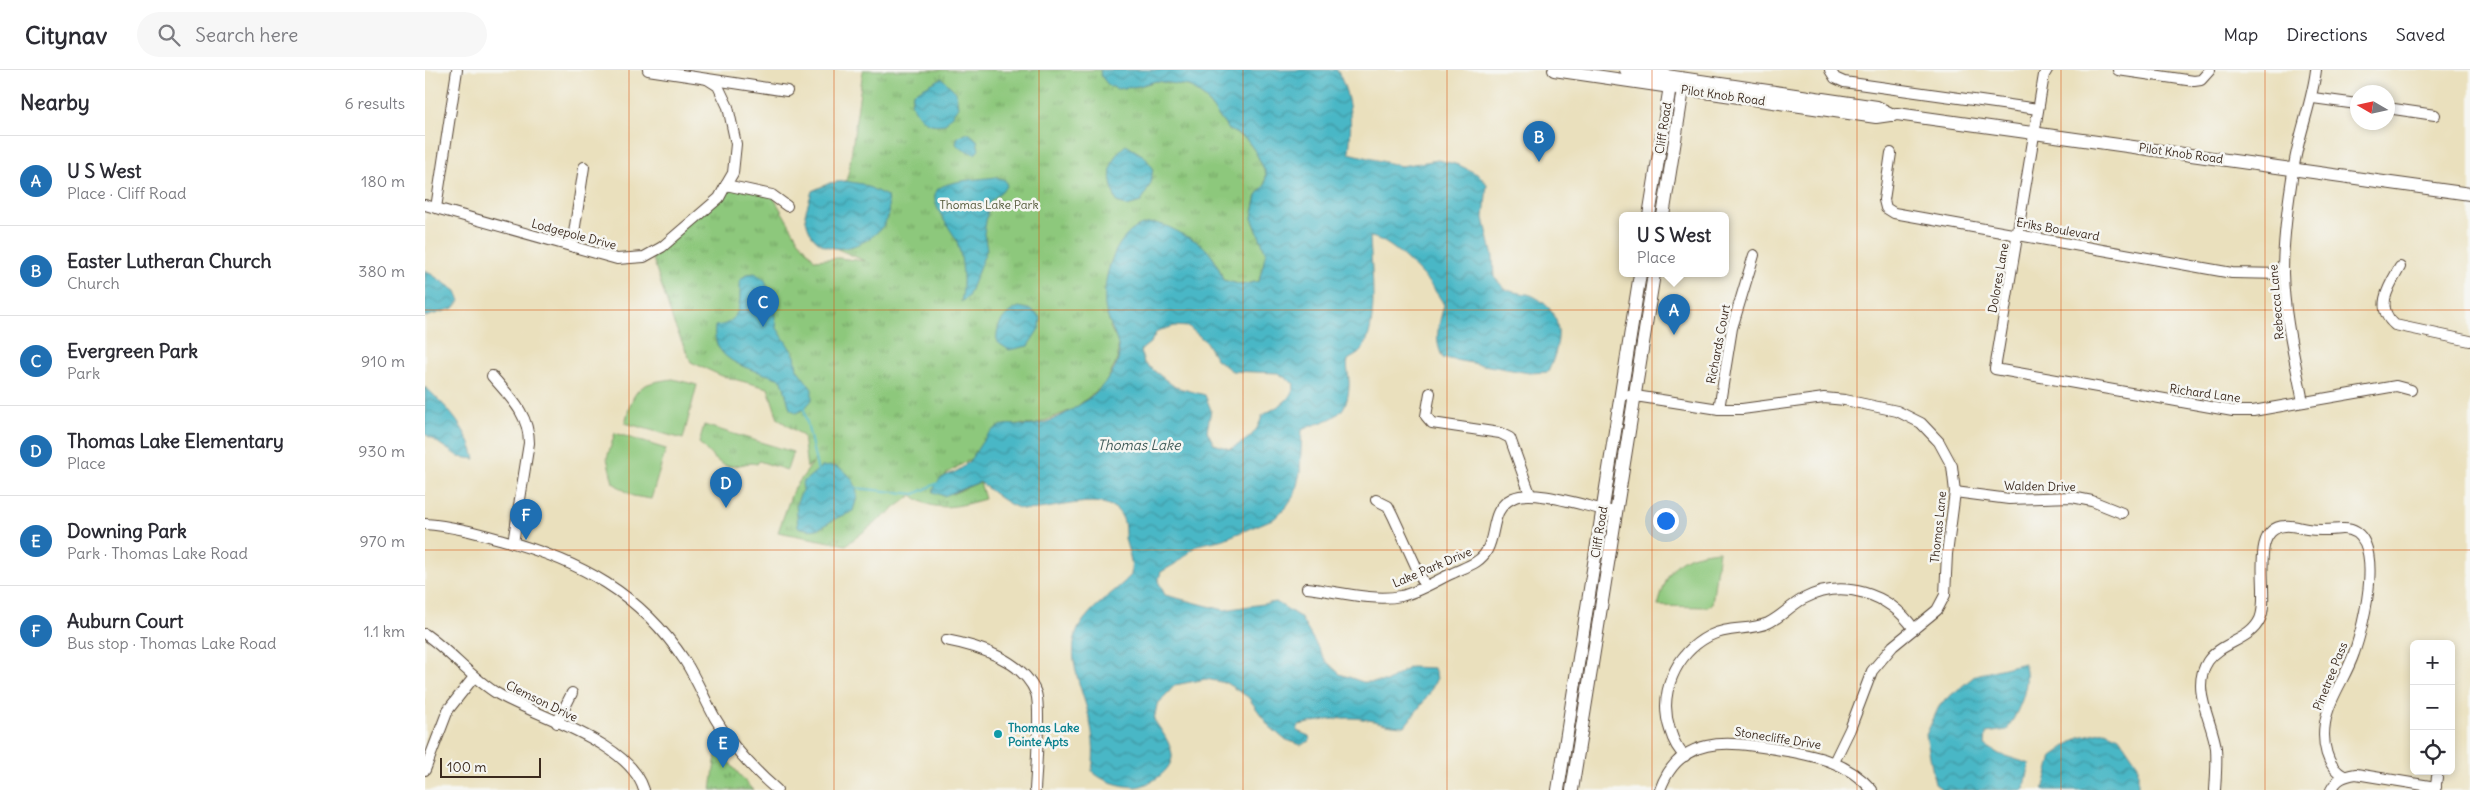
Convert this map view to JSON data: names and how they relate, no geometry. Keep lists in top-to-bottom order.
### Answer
{
  "streets": {
    "main road": ["Pilot Knob Road", "Cliff Road"],
    "street": [
      "Eriks Boulevard",
      "Lodgepole Drive",
      "Dolores Lane",
      "Rebecca Lane",
      "Richards Court",
      "Richard Lane",
      "Walden Drive",
      "Thomas Lane",
      "Lake Park Drive",
      "Pinetree Pass",
      "Clemson Drive",
      "Stonecliffe Drive"
    ]
  },
  "crossings": [
    ["Pilot Knob Road", "Cliff Road"],
    ["Pilot Knob Road", "Dolores Lane"],
    ["Pilot Knob Road", "Rebecca Lane"],
    ["Cliff Road", "Thomas Lane"],
    ["Eriks Boulevard", "Dolores Lane"],
    ["Eriks Boulevard", "Rebecca Lane"],
    ["Dolores Lane", "Richard Lane"],
    ["Rebecca Lane", "Richard Lane"],
    ["Richards Court", "Thomas Lane"],
    ["Walden Drive", "Thomas Lane"],
    ["Thomas Lane", "Stonecliffe Drive"]
  ],
  "water": ["Thomas Lake"],
  "parks": ["Thomas Lake Park"],
  "places": ["Thomas Lake Pointe Apts"],
  "scale_bar": "100 m",
  "north": "left",
  "page": {
    "header": "Citynav",
    "search": "Search here",
    "nav": ["Map", "Directions", "Saved"],
    "heading": ["Nearby", "6 results"],
    "pins": [
      "B",
      "C",
      "A",
      "D",
      "F",
      "E"
    ],
    "list": [
      {
        "mark": "A",
        "name": "U S West",
        "note": "Place · Cliff Road",
        "value": "180 m"
      },
      {
        "mark": "B",
        "name": "Easter Lutheran Church",
        "note": "Church",
        "value": "380 m"
      },
      {
        "mark": "C",
        "name": "Evergreen Park",
        "note": "Park",
        "value": "910 m"
      },
      {
        "mark": "D",
        "name": "Thomas Lake Elementary",
        "note": "Place",
        "value": "930 m"
      },
      {
        "mark": "E",
        "name": "Downing Park",
        "note": "Park · Thomas Lake Road",
        "value": "970 m"
      },
      {
        "mark": "F",
        "name": "Auburn Court",
        "note": "Bus stop · Thomas Lake Road",
        "value": "1.1 km"
      }
    ],
    "popup": ["U S West", "Place"],
    "map_buttons": ["+", "−"],
    "scale": "100 m"
  }
}
